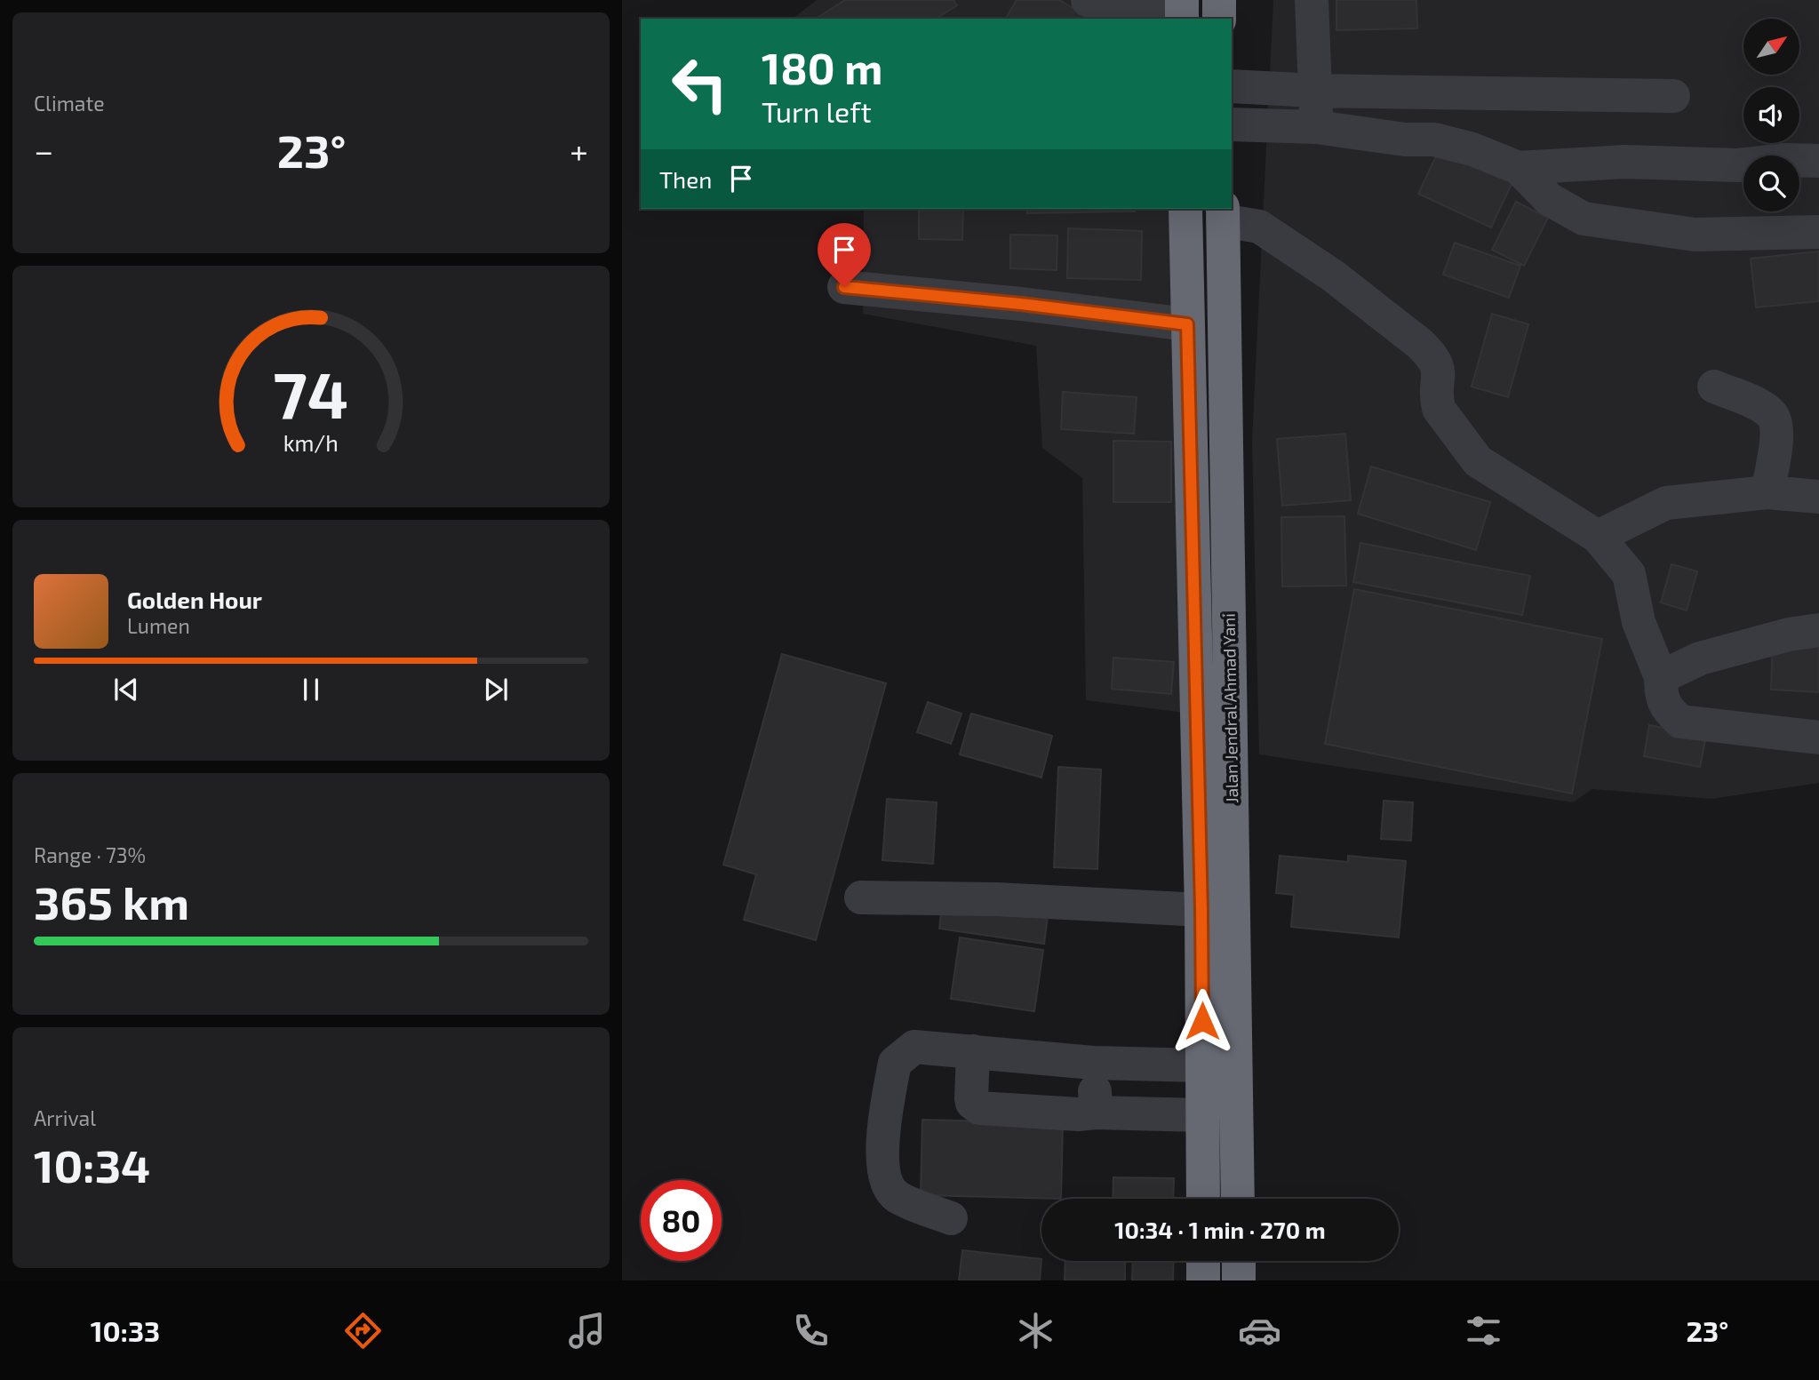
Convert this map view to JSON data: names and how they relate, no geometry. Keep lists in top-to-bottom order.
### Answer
{
  "streets": {
    "highway": ["Jalan Jendral Ahmad Yani"]
  },
  "north": "top right",
  "page": {
    "tile": [
      "Climate",
      ["Range · 73%", "365 km"],
      ["Arrival", "10:34"]
    ],
    "turn": ["180 m", "Turn left"],
    "heat": ["−", "23°", "+"],
    "then": "Then",
    "song": ["Golden Hour", "Lumen"],
    "limit": "80",
    "trip": "10:34 · 1 min · 270 m",
    "tabs": ["10:33", "23°"],
    "gauge": ["74", "km/h"]
  }
}
